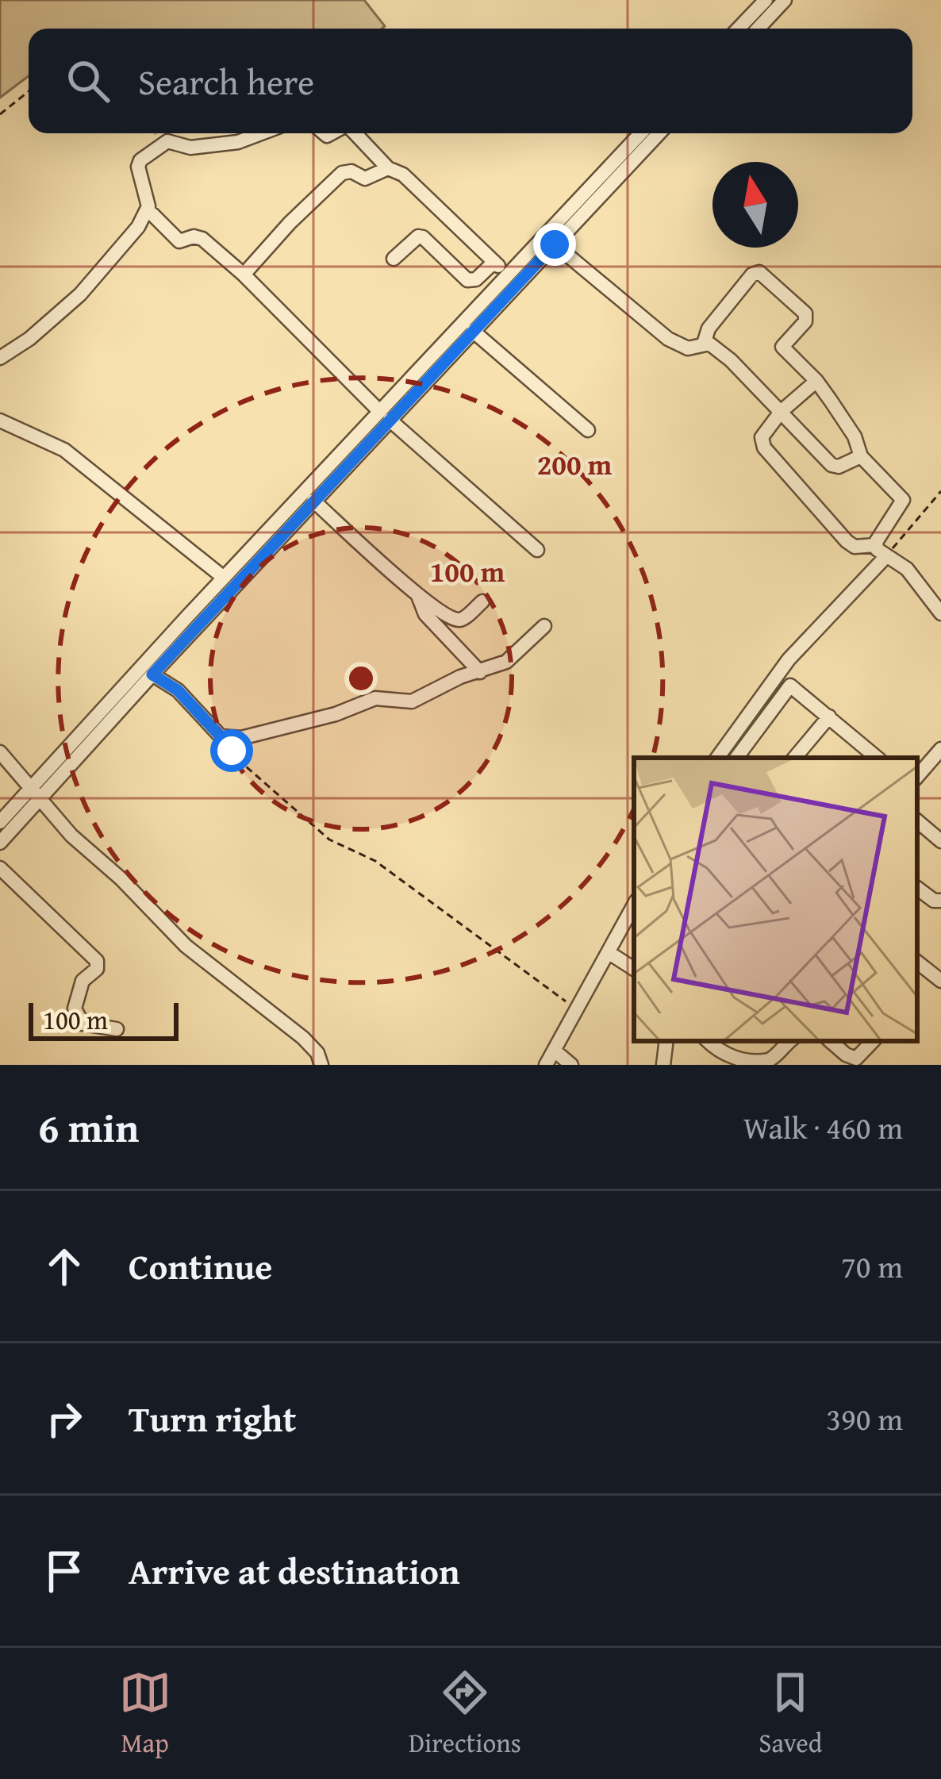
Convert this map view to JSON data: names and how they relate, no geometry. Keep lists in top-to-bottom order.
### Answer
{
  "scale_bar": "100 m",
  "north": "top",
  "page": {
    "search": "Search here",
    "scale": "100 m",
    "heading": ["6 min", "Walk · 460 m"],
    "list": [
      ["Continue", "70 m"],
      ["Turn right", "390 m"],
      "Arrive at destination"
    ],
    "nav": ["Map", "Directions", "Saved"]
  },
  "rings": ["200 m", "100 m"]
}
